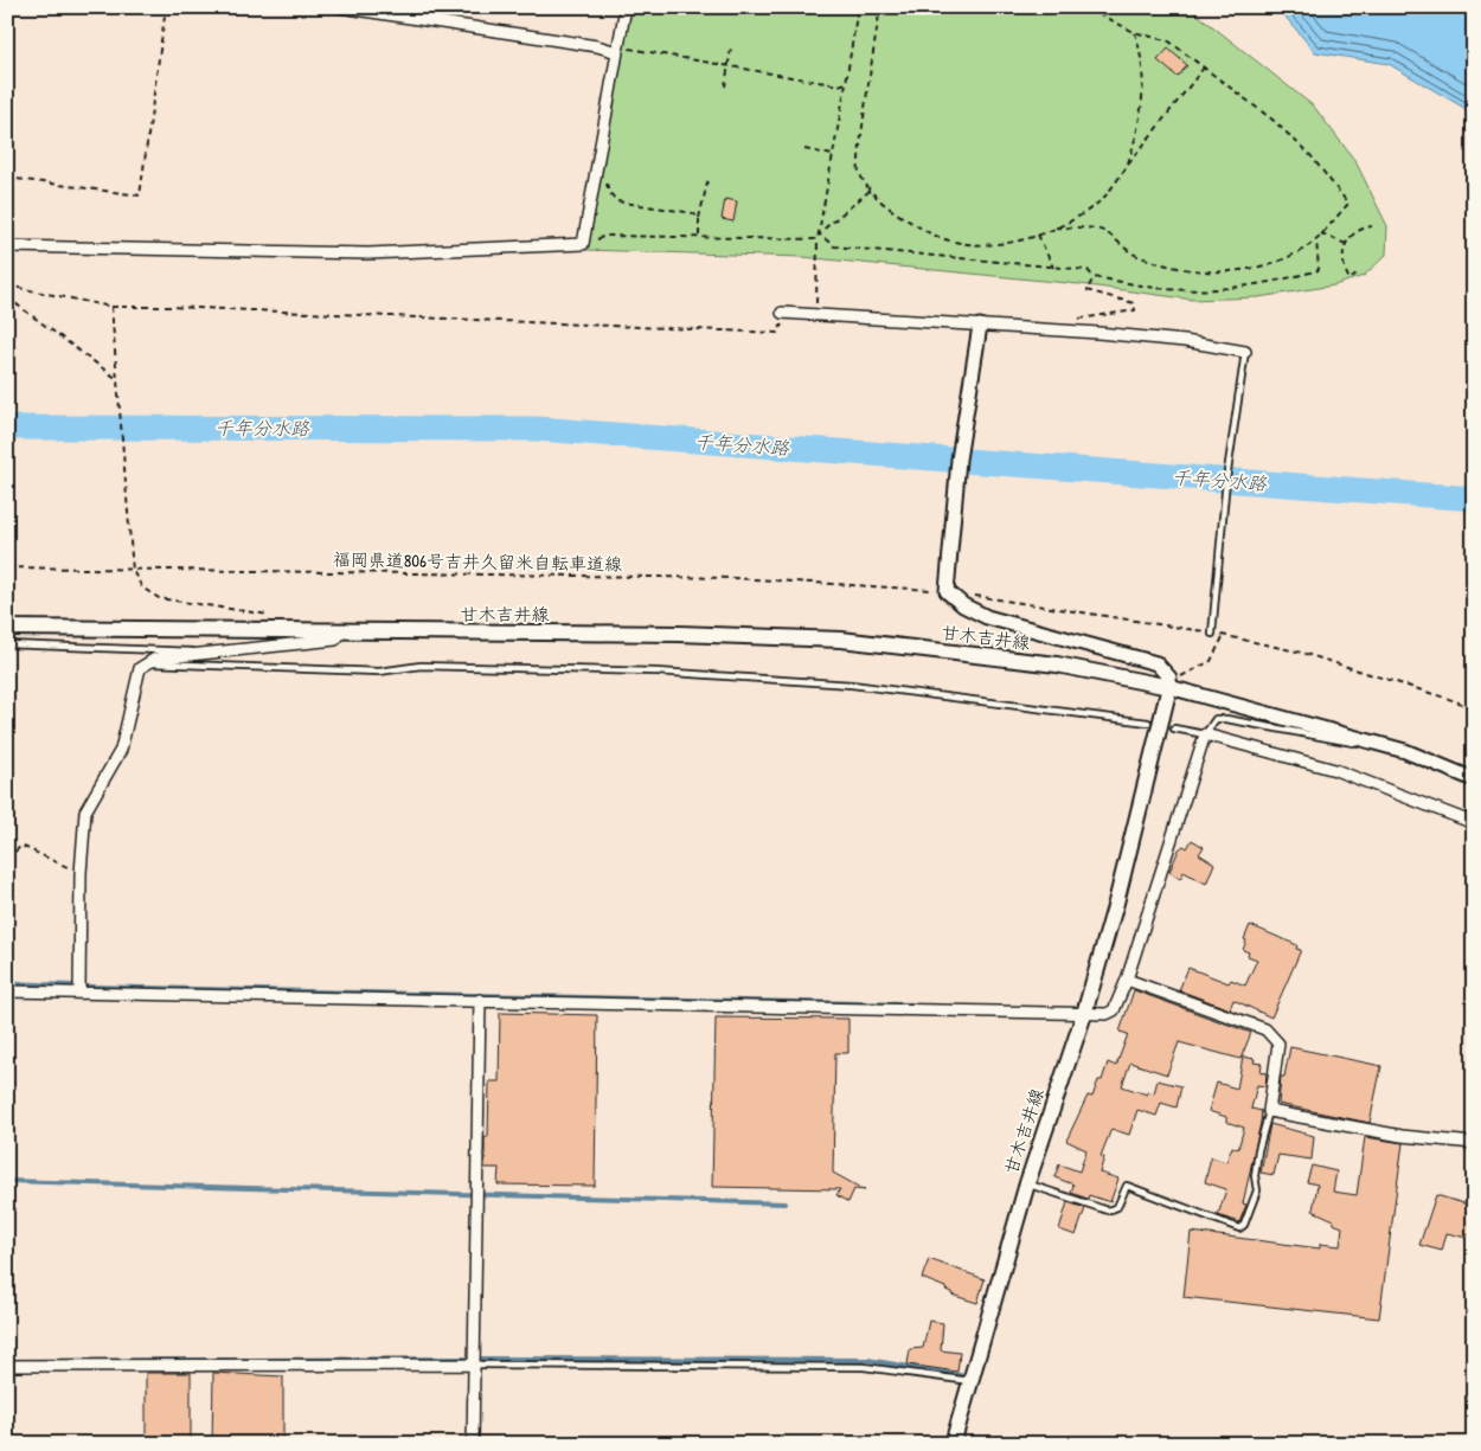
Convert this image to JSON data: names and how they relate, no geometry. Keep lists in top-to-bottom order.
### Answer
{
  "streets": {
    "main road": ["甘木吉井線"],
    "path": ["福岡県道806号吉井久留米自転車道線"]
  },
  "water": ["千年分水路"]
}
